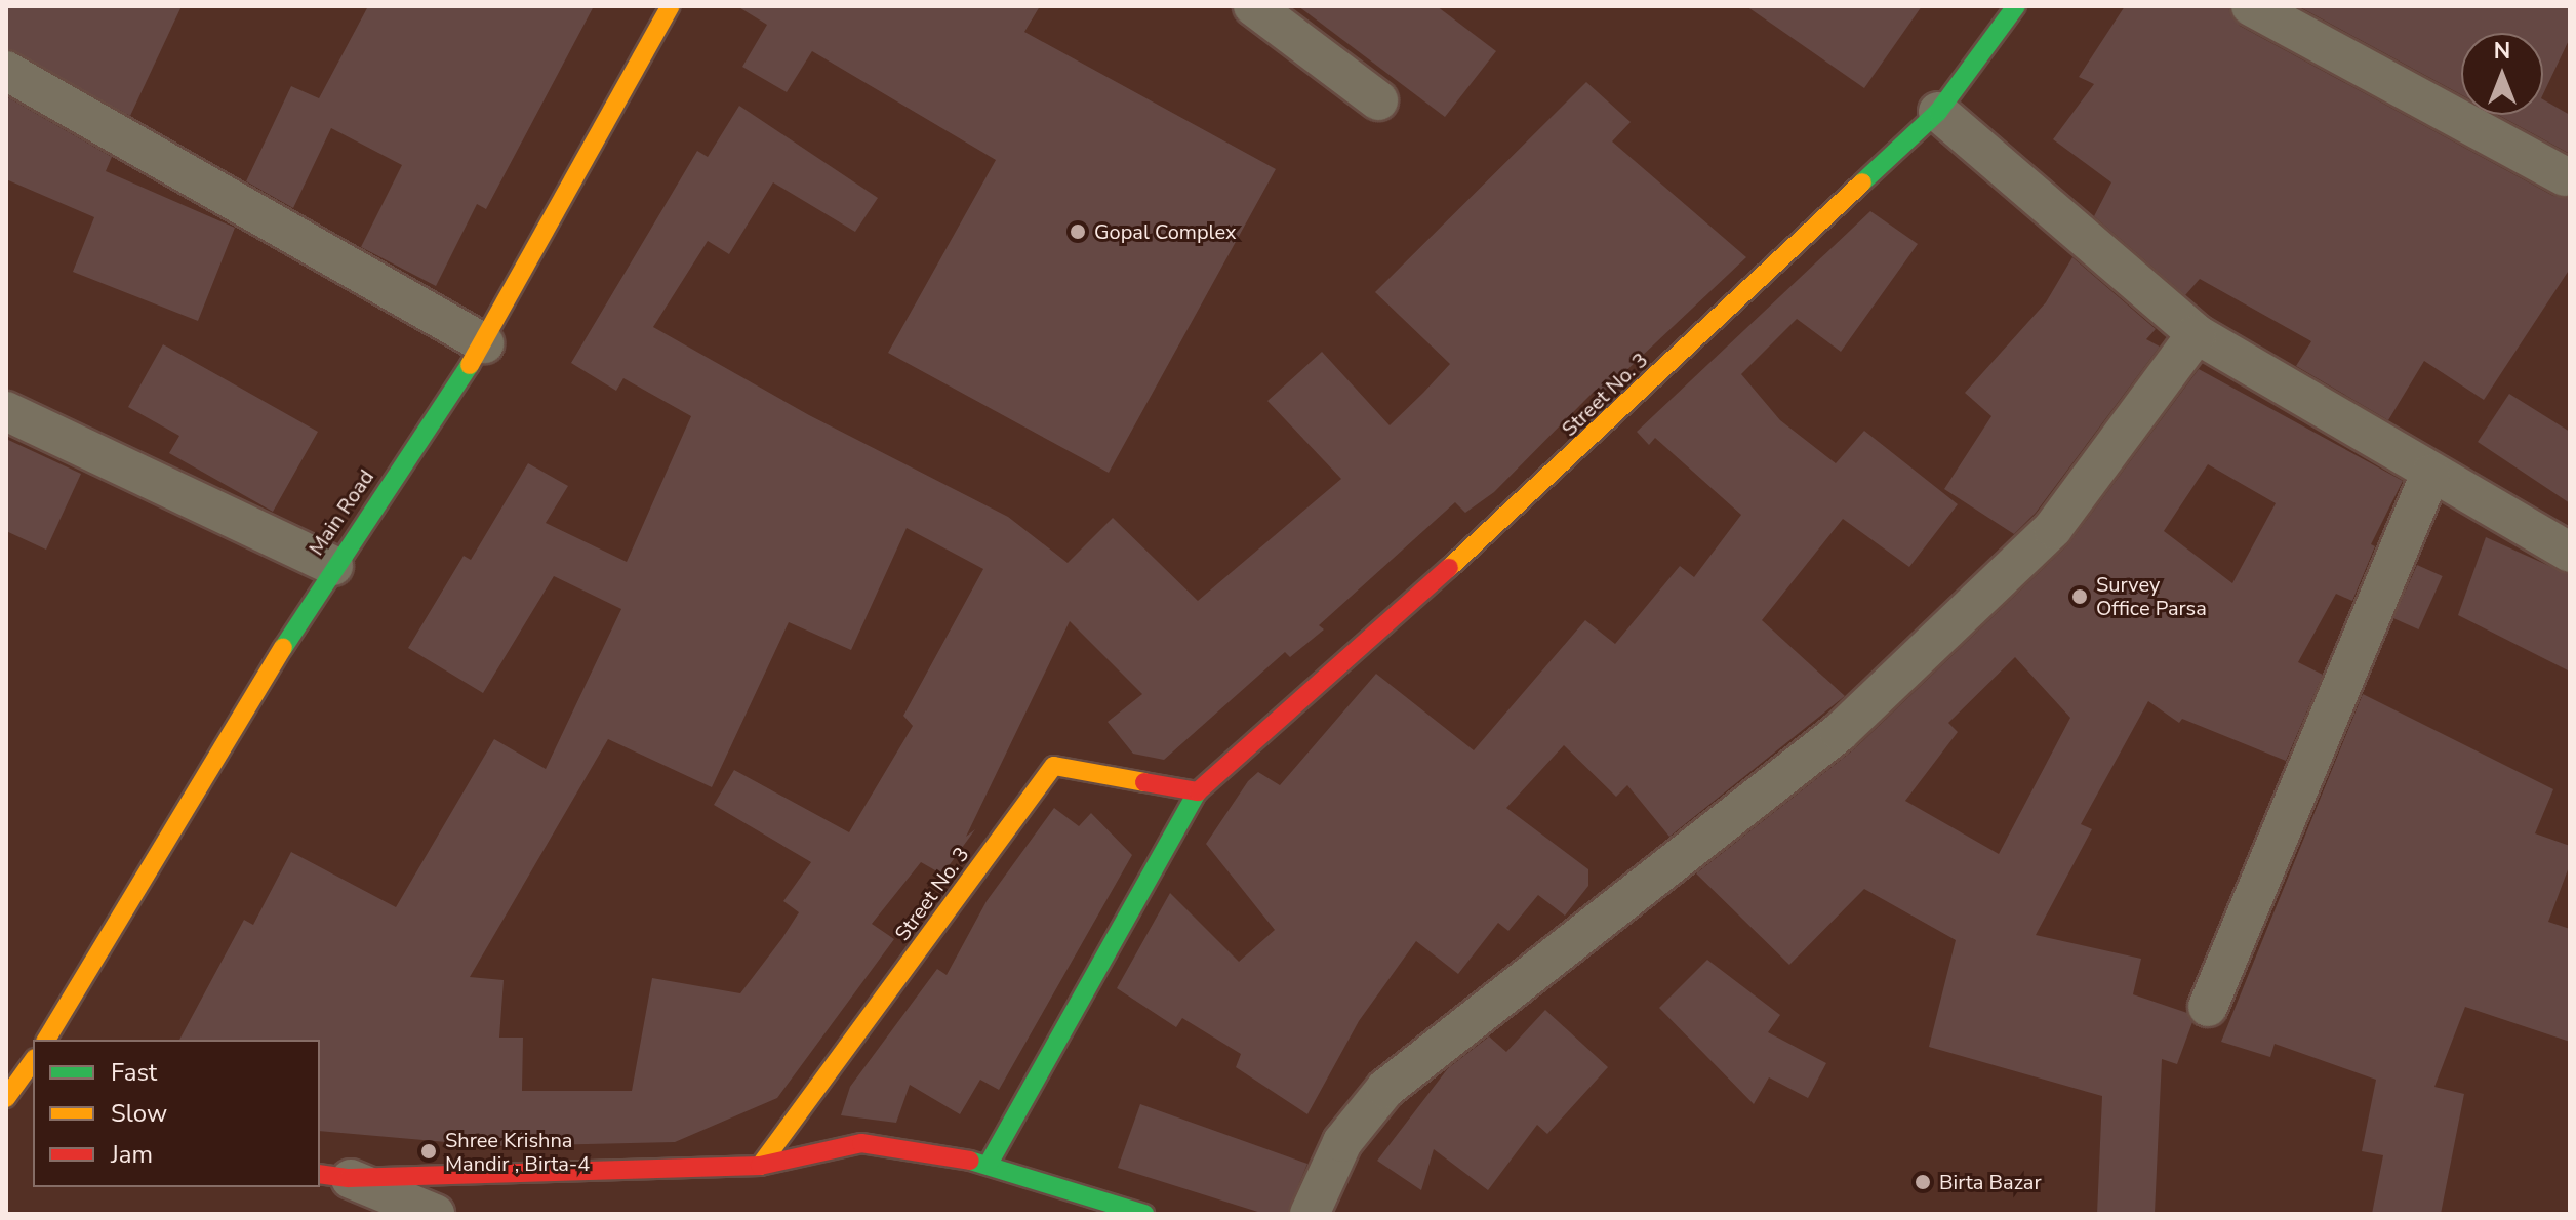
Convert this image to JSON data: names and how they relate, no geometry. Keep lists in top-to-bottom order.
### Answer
{
  "streets": {
    "street": ["Street No. 3", "Main Road"]
  },
  "places": [
    "Gopal Complex",
    "Survey Office Parsa",
    "Shree Krishna Mandir , Birta-4",
    "Birta Bazar"
  ],
  "legend": ["Fast", "Slow", "Jam"],
  "north": "top"
}
